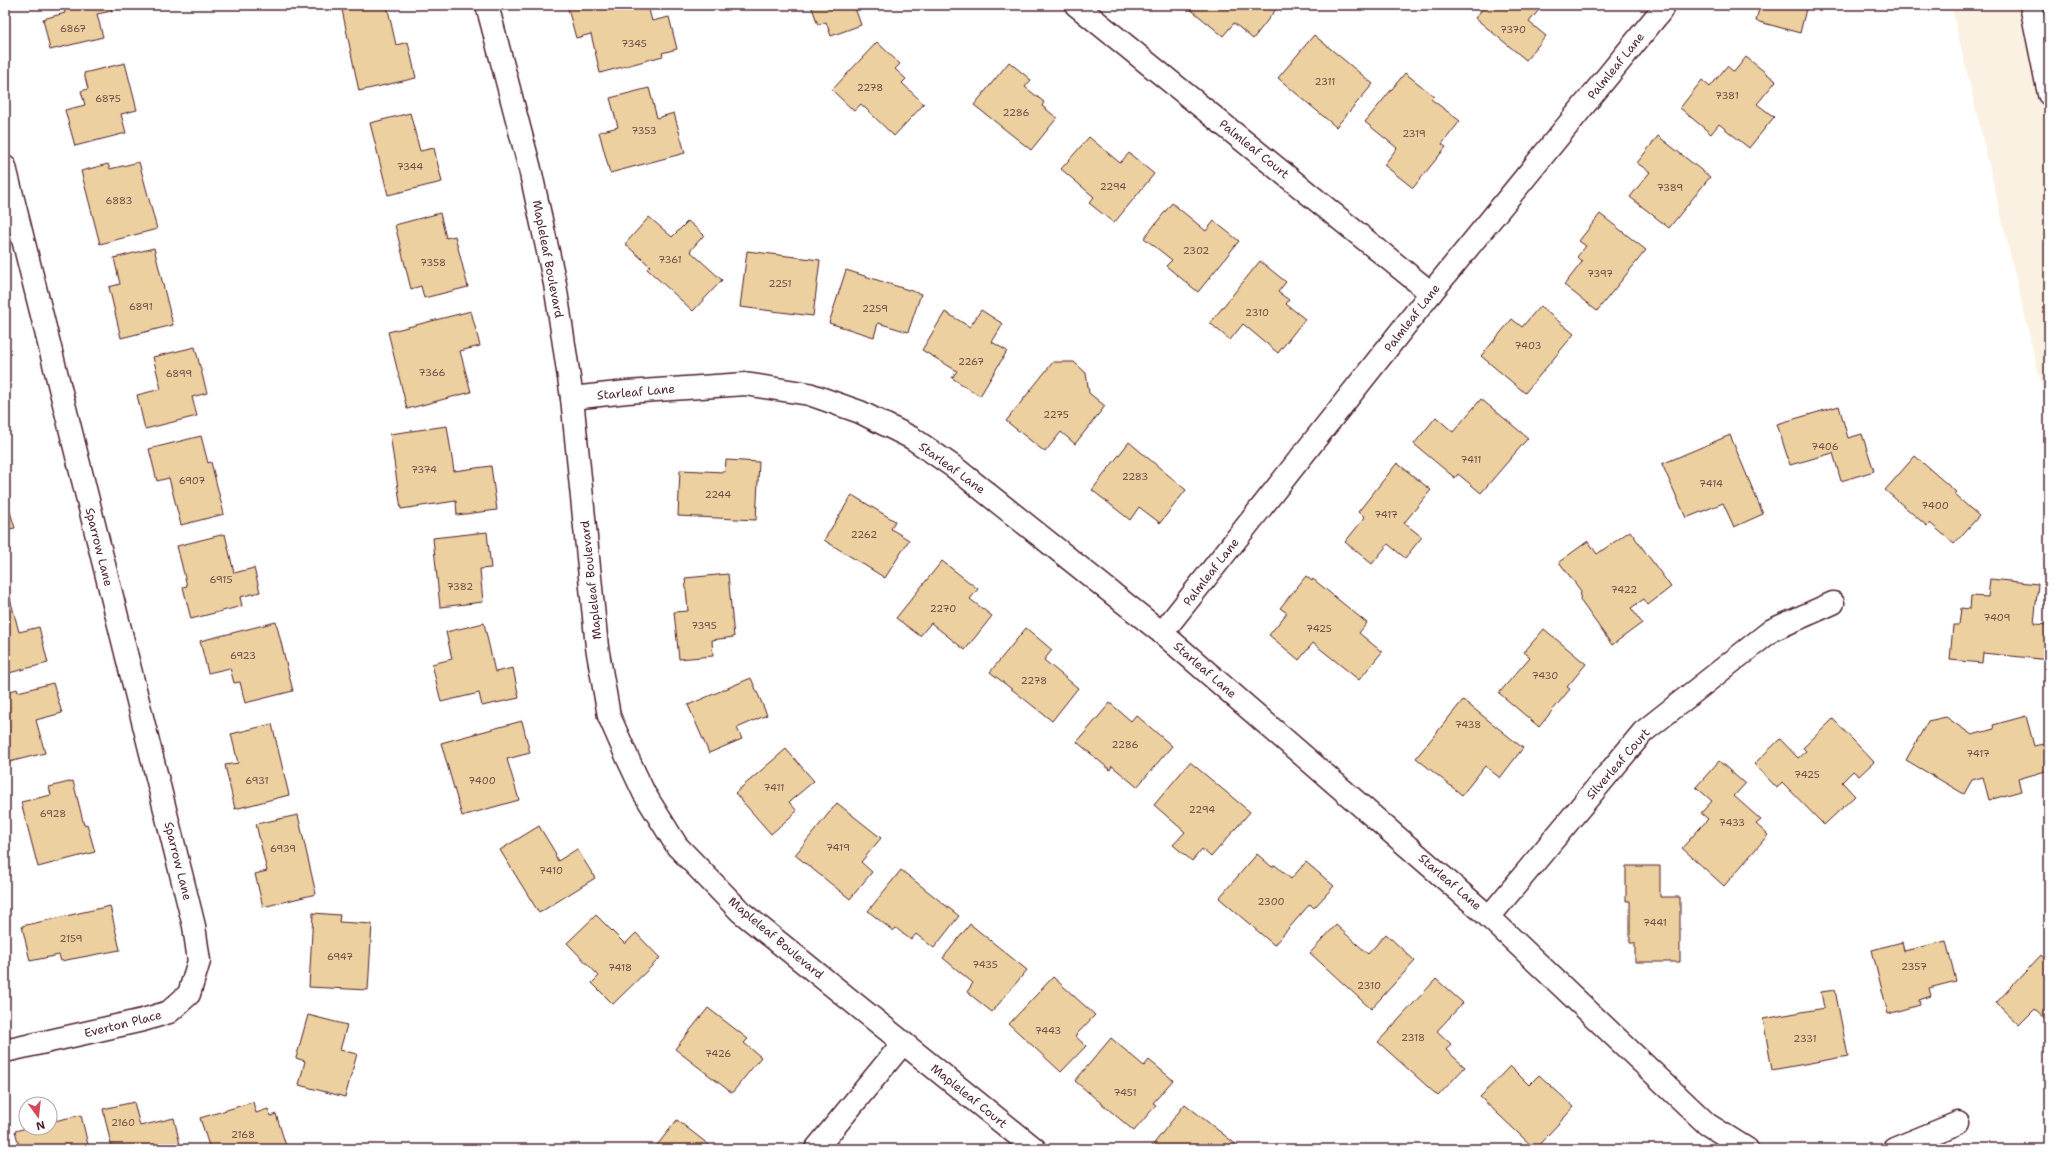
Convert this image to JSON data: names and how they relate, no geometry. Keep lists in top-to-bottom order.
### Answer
{
  "streets": {
    "street": [
      "Palmleaf Lane",
      "Palmleaf Court",
      "Mapleleaf Boulevard",
      "Starleaf Lane",
      "Sparrow Lane",
      "Silverleaf Court",
      "Everton Place",
      "Mapleleaf Court"
    ]
  },
  "crossings": [
    ["Palmleaf Lane", "Palmleaf Court"],
    ["Palmleaf Lane", "Starleaf Lane"],
    ["Mapleleaf Boulevard", "Starleaf Lane"],
    ["Mapleleaf Boulevard", "Mapleleaf Court"],
    ["Starleaf Lane", "Silverleaf Court"],
    ["Sparrow Lane", "Everton Place"]
  ],
  "house_numbers": [
    "6867",
    "7370",
    "7345",
    "2311",
    "2278",
    "7381",
    "6875",
    "2286",
    "7353",
    "2319",
    "7344",
    "2294",
    "7389",
    "6883",
    "2302",
    "7361",
    "7358",
    "7397",
    "2251",
    "6891",
    "2259",
    "2310",
    "7403",
    "2267",
    "7366",
    "6899",
    "2275",
    "7406",
    "7411",
    "7374",
    "2283",
    "6907",
    "7414",
    "2244",
    "7400",
    "7417",
    "2262",
    "6915",
    "7382",
    "7422",
    "2270",
    "7409",
    "7395",
    "7425",
    "6923",
    "7430",
    "2278",
    "7438",
    "2286",
    "7417",
    "7425",
    "6931",
    "7400",
    "7411",
    "2294",
    "6928",
    "7433",
    "7419",
    "6939",
    "7410",
    "2300",
    "7441",
    "2159",
    "6947",
    "7435",
    "2357",
    "7418",
    "2310",
    "7443",
    "2318",
    "2331",
    "7426",
    "7451",
    "2160",
    "2168"
  ],
  "north": "bottom"
}
